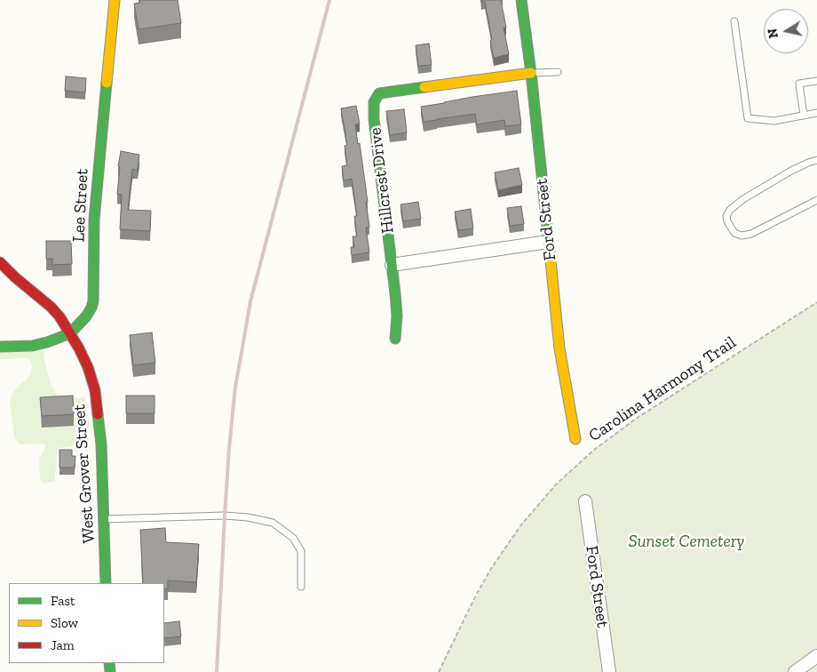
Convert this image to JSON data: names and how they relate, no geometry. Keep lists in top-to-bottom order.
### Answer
{
  "streets": {
    "street": [
      "Hillcrest Drive",
      "Lee Street",
      "Ford Street",
      "West Grover Street"
    ],
    "path": ["Carolina Harmony Trail"]
  },
  "crossings": [
    ["Hillcrest Drive", "Ford Street"],
    ["Lee Street", "West Grover Street"]
  ],
  "parks": ["Sunset Cemetery"],
  "legend": ["Fast", "Slow", "Jam"],
  "north": "left"
}
